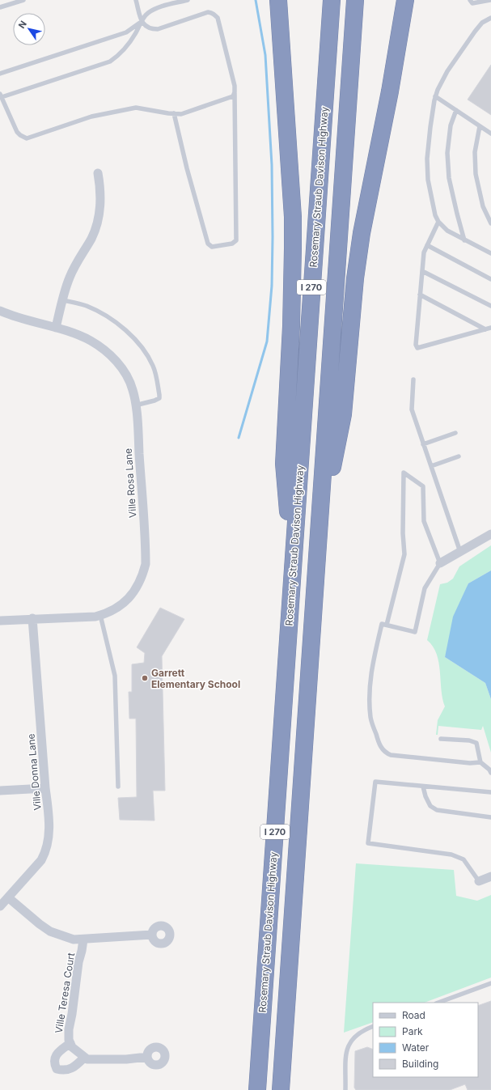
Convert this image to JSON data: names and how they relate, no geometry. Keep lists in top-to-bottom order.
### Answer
{
  "streets": {
    "highway": ["Rosemary Straub Davison Highway", "I 270"],
    "street": ["Ville Rosa Lane", "Ville Donna Lane", "Ville Teresa Court"]
  },
  "crossings": [
    ["Ville Rosa Lane", "Ville Donna Lane"]
  ],
  "places": ["Garrett Elementary School"],
  "legend": [
    "Road",
    "Park",
    "Water",
    "Building"
  ],
  "north": "top left"
}
